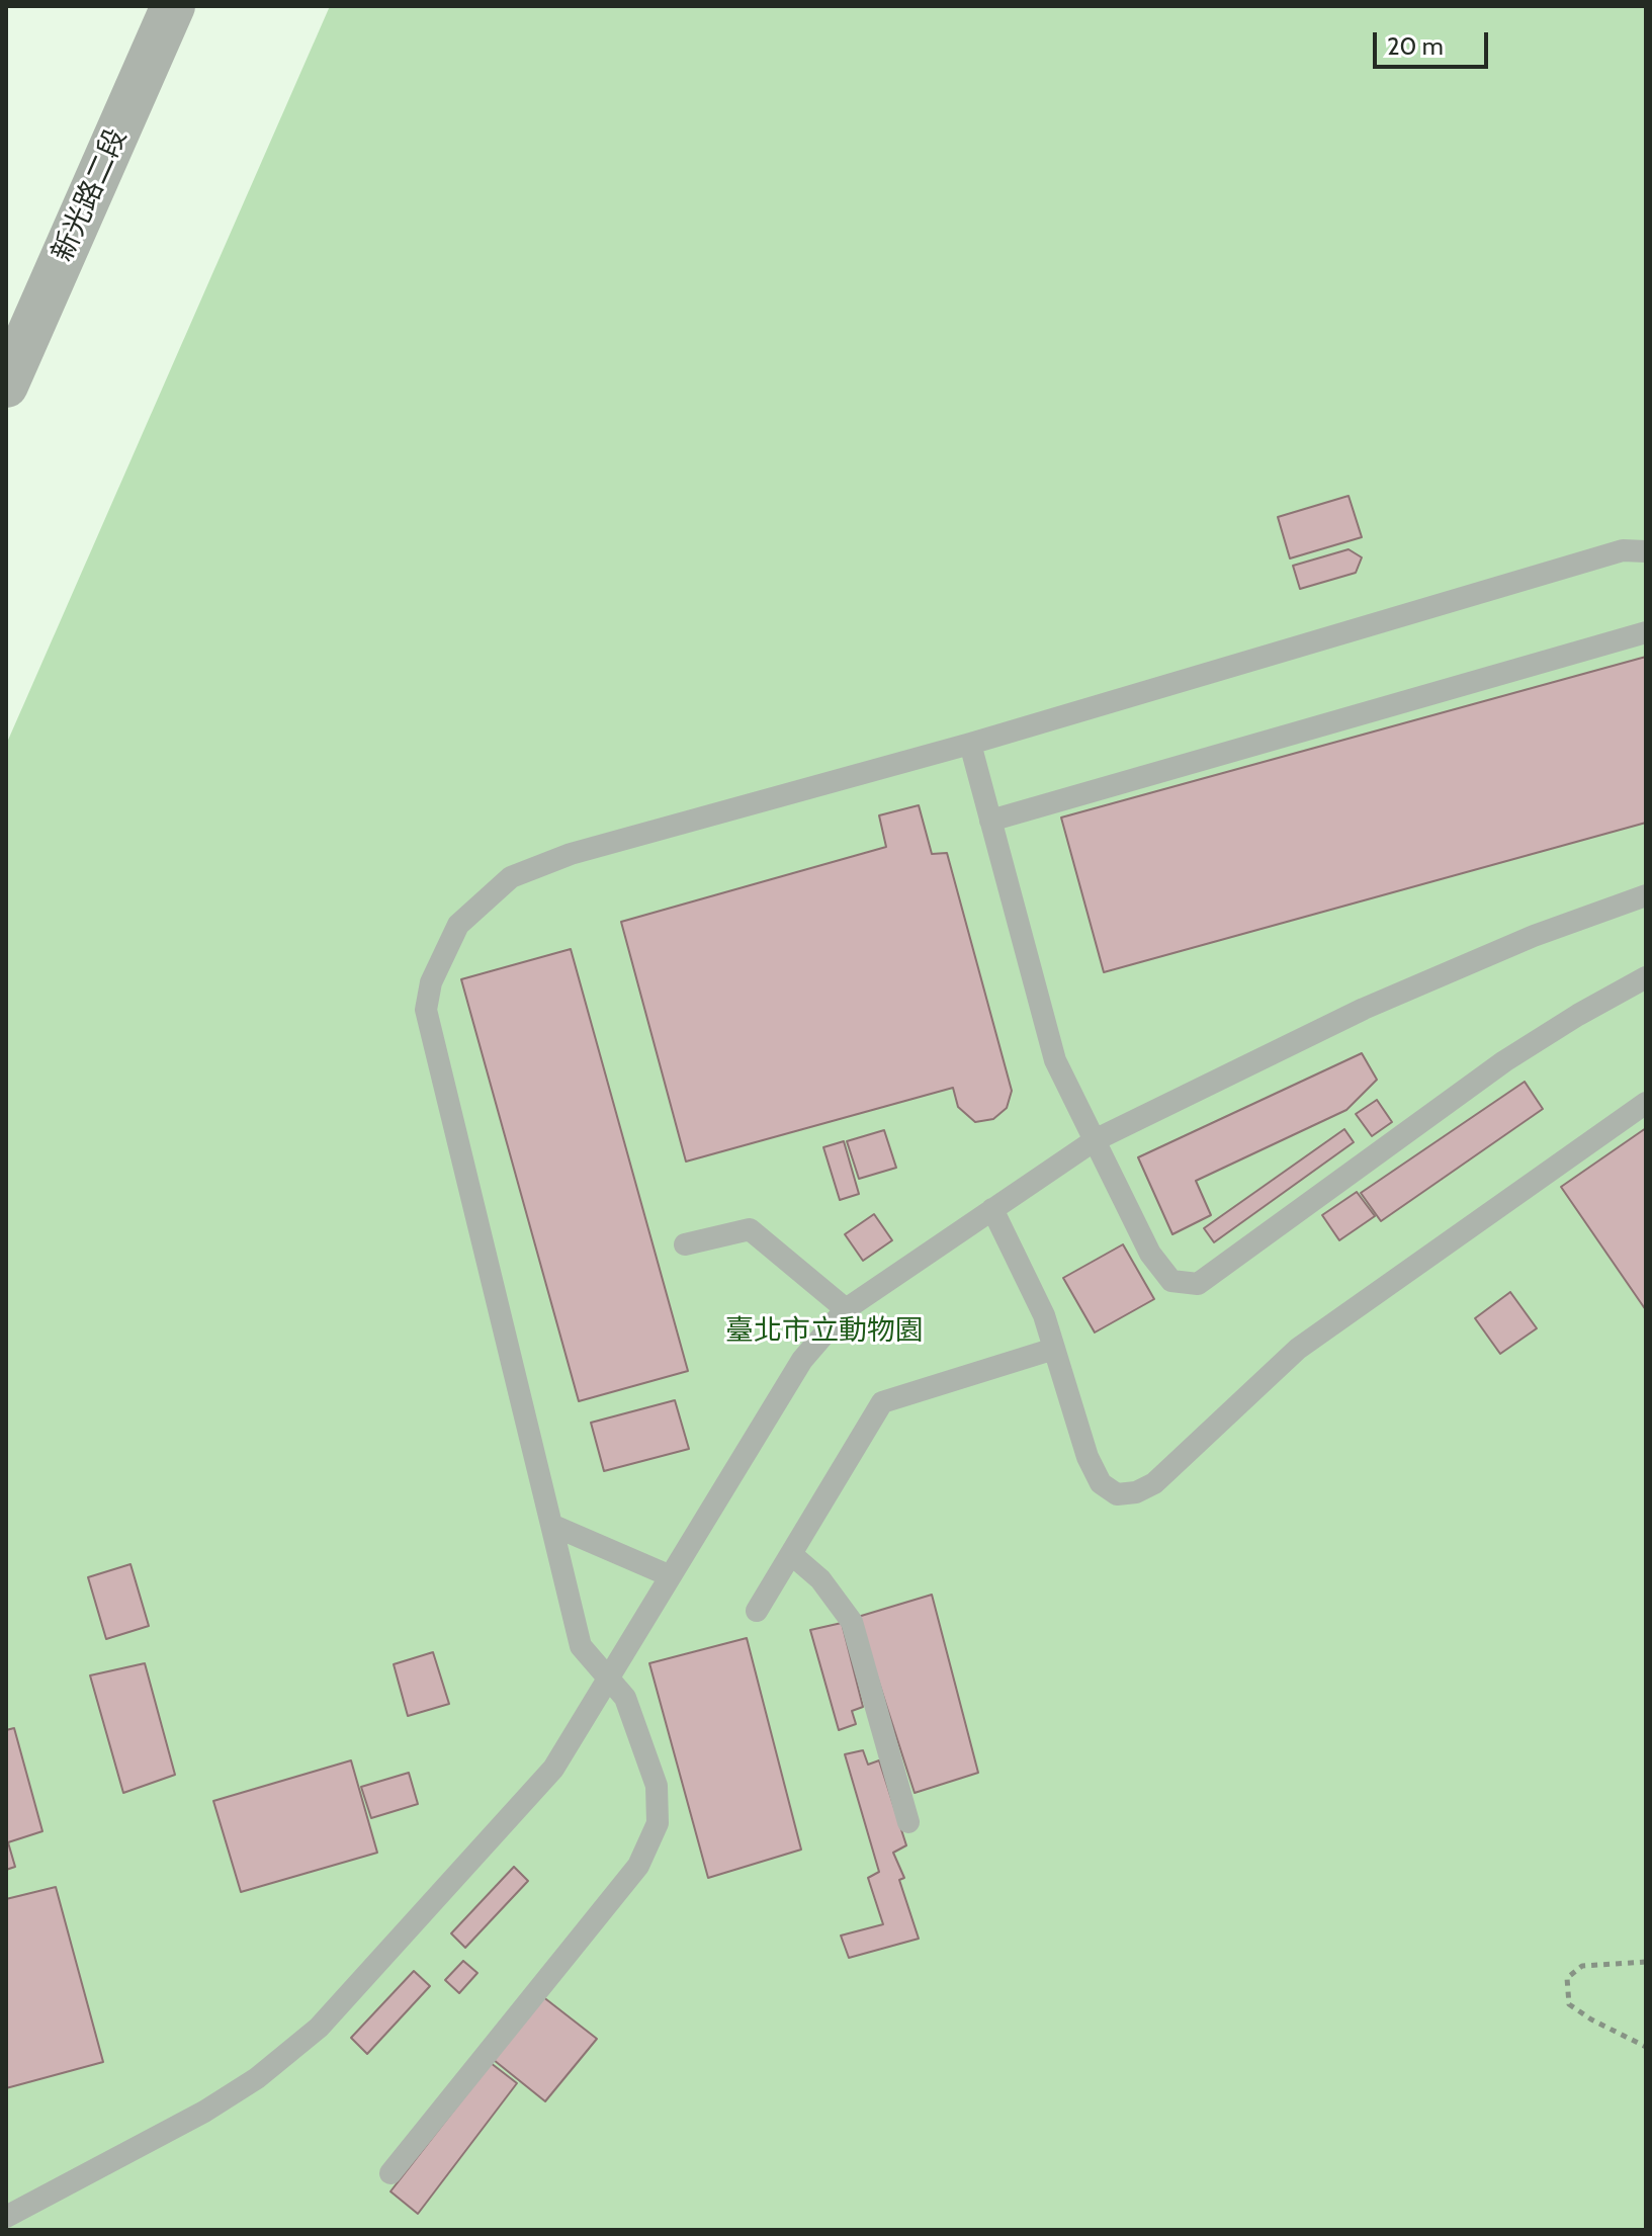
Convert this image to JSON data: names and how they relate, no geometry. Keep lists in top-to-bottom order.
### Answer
{
  "streets": {
    "street": ["新光路二段"]
  },
  "parks": ["臺北市立動物園"],
  "scale_bar": "20 m"
}
